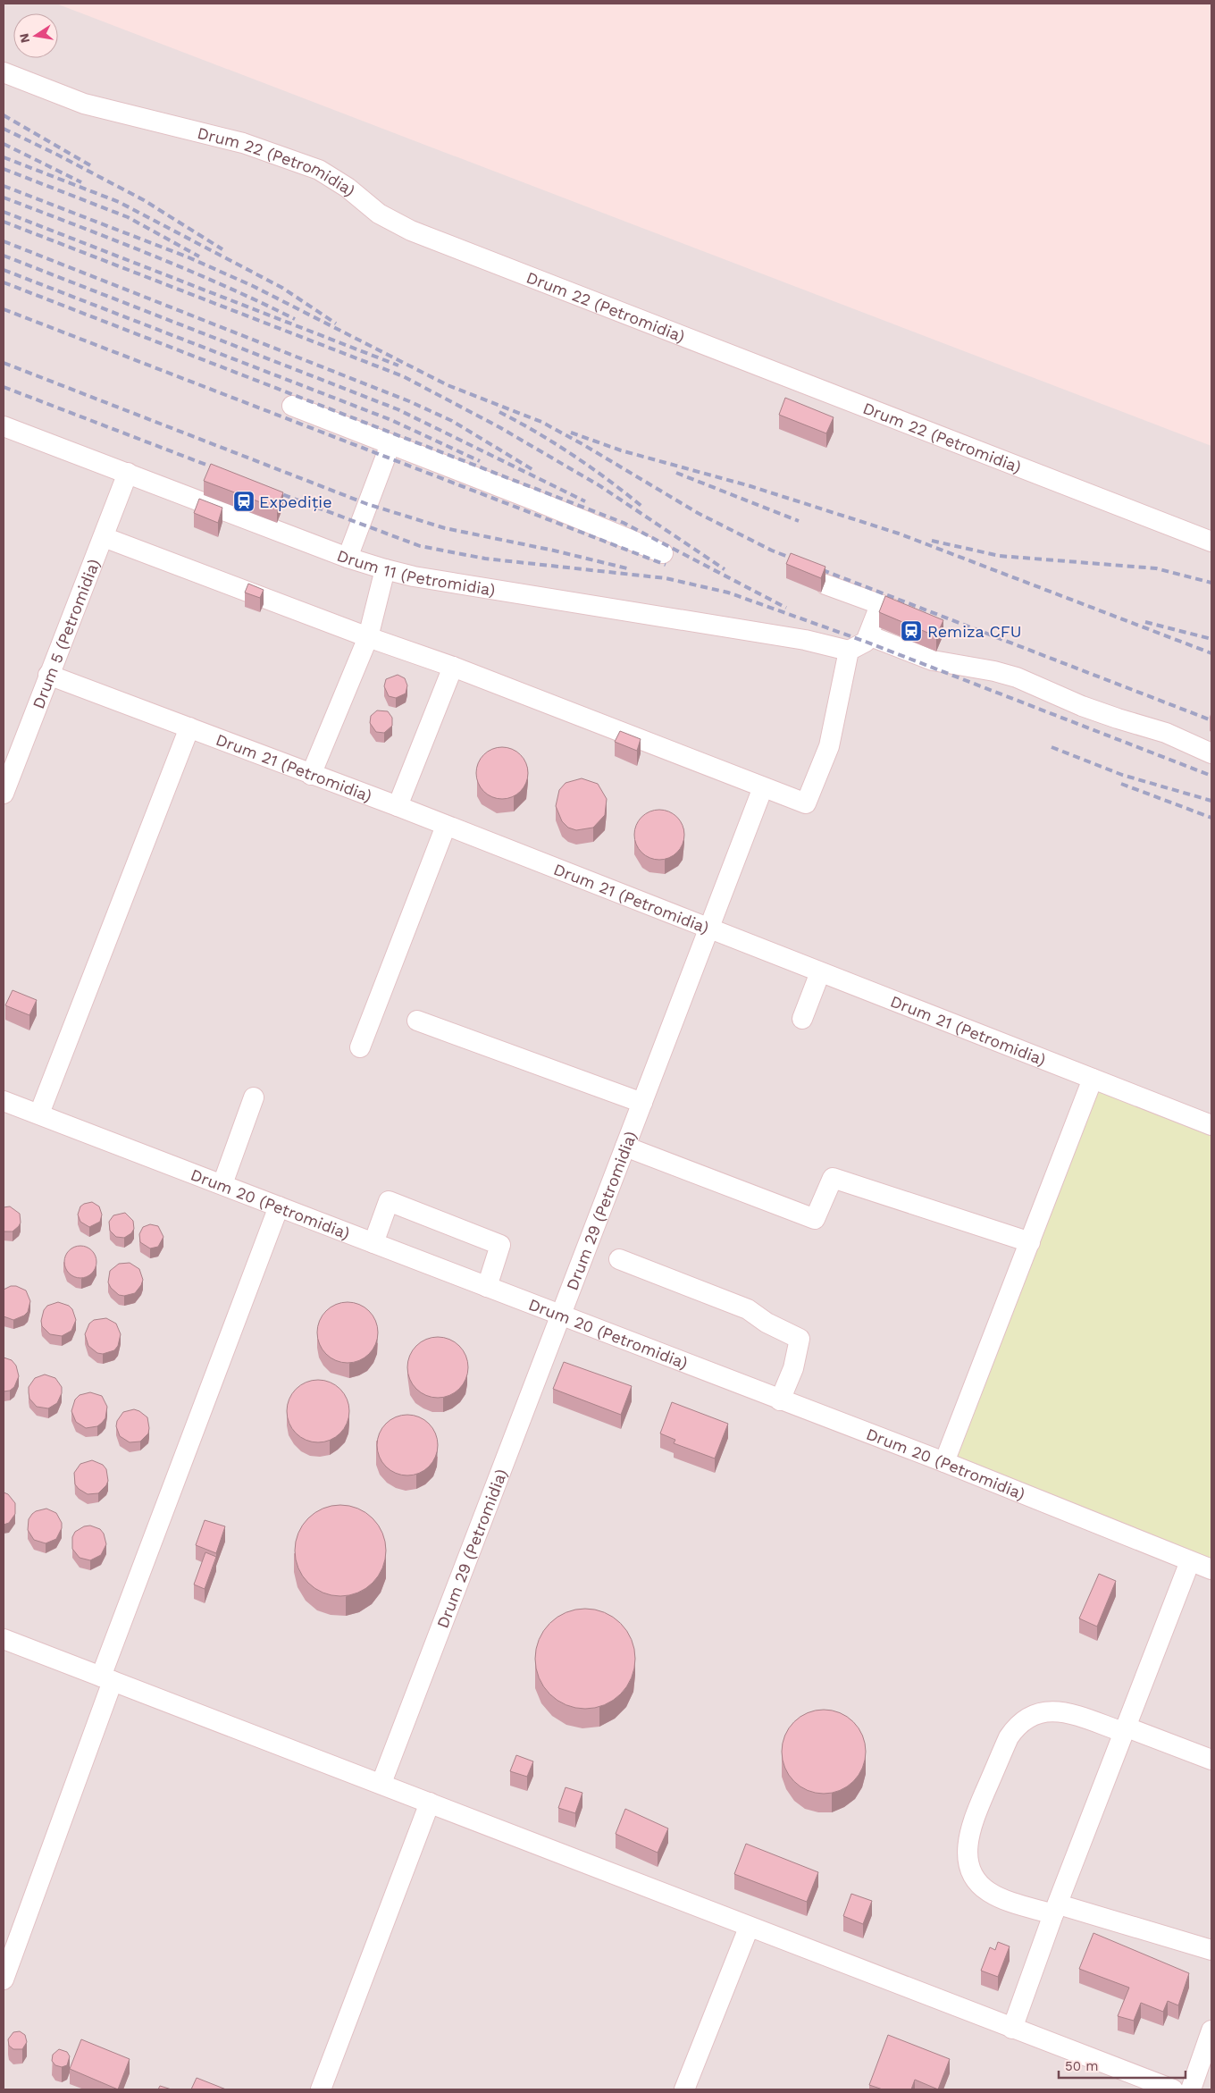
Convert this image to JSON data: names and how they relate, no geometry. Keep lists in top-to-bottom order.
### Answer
{
  "streets": {
    "lane": [
      "Drum 22 (Petromidia)",
      "Drum 11 (Petromidia)",
      "Drum 5 (Petromidia)",
      "Drum 21 (Petromidia)",
      "Drum 20 (Petromidia)",
      "Drum 29 (Petromidia)"
    ]
  },
  "crossings": [
    ["Drum 11 (Petromidia)", "Drum 5 (Petromidia)"],
    ["Drum 5 (Petromidia)", "Drum 21 (Petromidia)"],
    ["Drum 21 (Petromidia)", "Drum 29 (Petromidia)"],
    ["Drum 20 (Petromidia)", "Drum 29 (Petromidia)"]
  ],
  "places": {
    "station": ["Expediție", "Remiza CFU"]
  },
  "scale_bar": "50 m",
  "north": "left"
}
